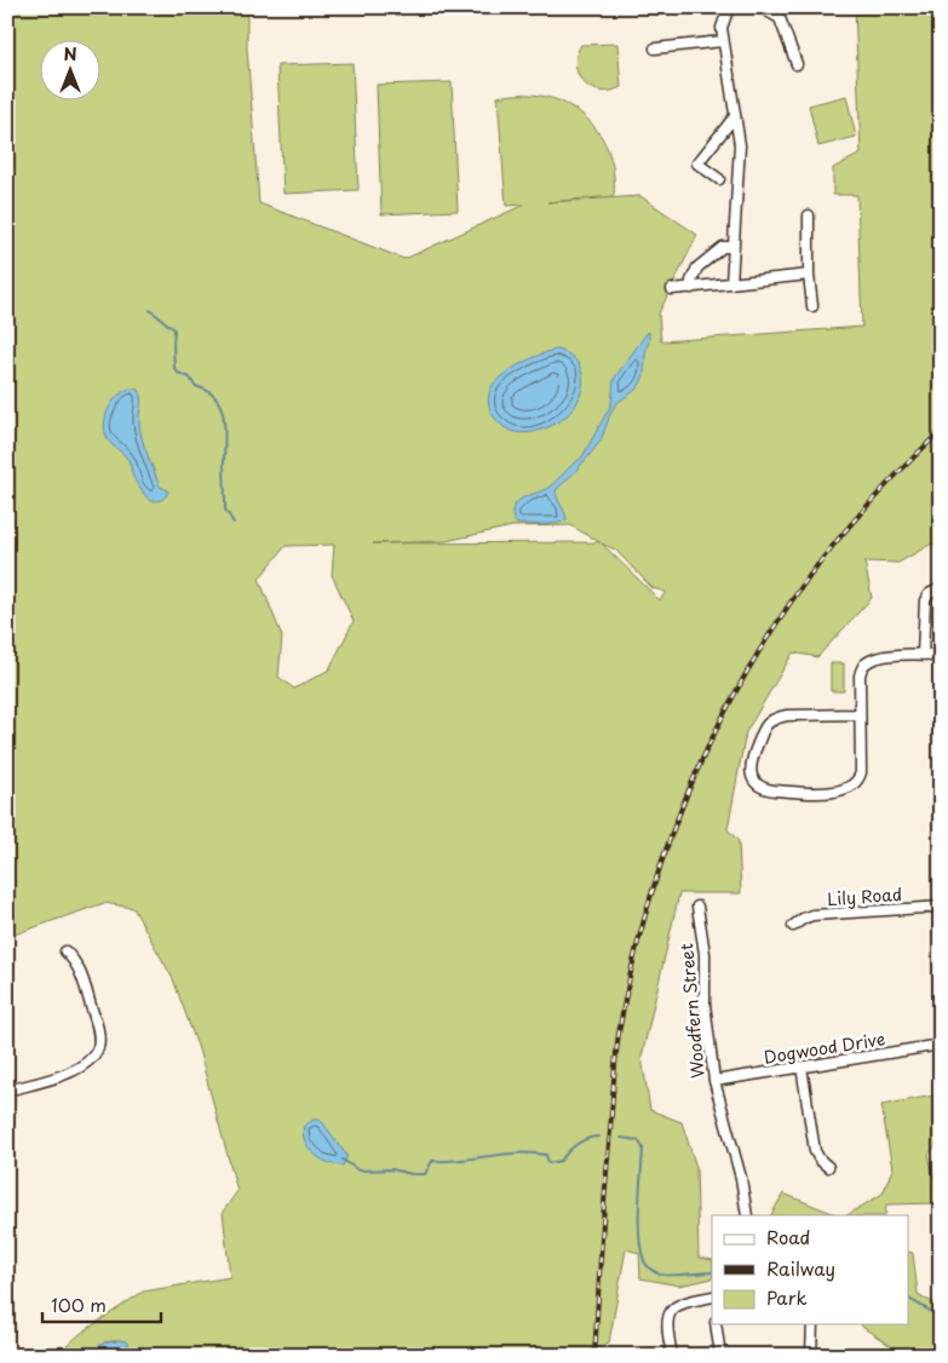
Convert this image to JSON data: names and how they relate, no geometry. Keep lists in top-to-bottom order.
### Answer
{
  "streets": {
    "street": ["Lily Road", "Woodfern Street", "Dogwood Drive"]
  },
  "crossings": [
    ["Woodfern Street", "Dogwood Drive"]
  ],
  "legend": ["Road", "Railway", "Park"],
  "scale_bar": "100 m",
  "north": "top"
}
